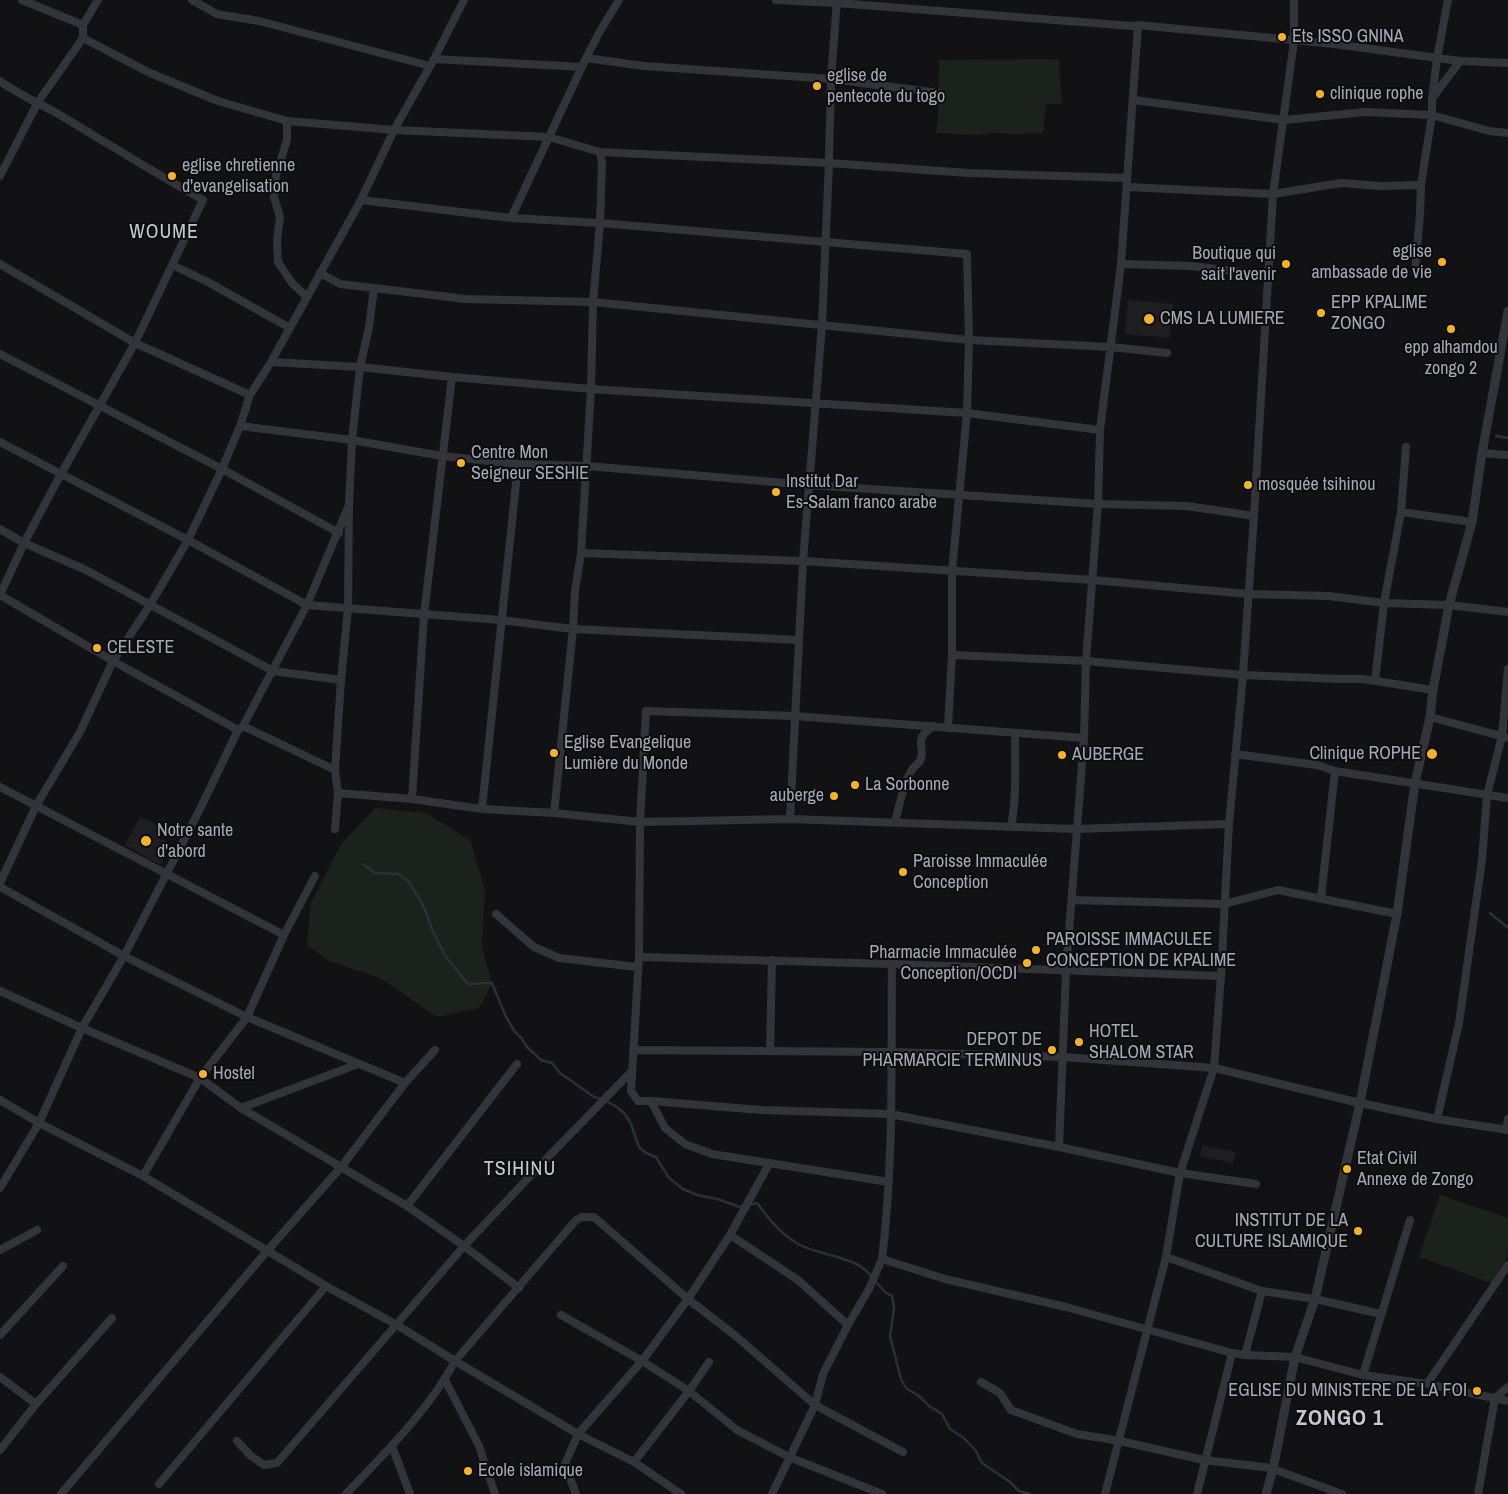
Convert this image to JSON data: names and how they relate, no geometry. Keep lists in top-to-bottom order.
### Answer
{
  "districts": ["WOUME", "TSIHINU", "ZONGO 1"],
  "places": [
    "Ets ISSO GNINA",
    "eglise de pentecote du togo",
    "clinique rophe",
    "eglise chretienne d'evangelisation",
    "eglise ambassade de vie",
    "Boutique qui sait l'avenir",
    "EPP KPALIME ZONGO",
    "CMS LA LUMIERE",
    "epp alhamdou zongo 2",
    "Centre Mon Seigneur SESHIE",
    "mosquée tsihinou",
    "Institut Dar Es-Salam franco arabe",
    "CELESTE",
    "Eglise Evangelique Lumière du Monde",
    "Clinique ROPHE",
    "AUBERGE",
    "La Sorbonne",
    "auberge",
    "Notre sante d'abord",
    "Paroisse Immaculée Conception",
    "PAROISSE IMMACULEE CONCEPTION DE KPALIME",
    "Pharmacie Immaculée Conception/OCDI",
    "HOTEL SHALOM STAR",
    "DEPOT DE PHARMARCIE TERMINUS",
    "Hostel",
    "Etat Civil Annexe de Zongo",
    "INSTITUT DE LA CULTURE ISLAMIQUE",
    "EGLISE DU MINISTERE DE LA FOI",
    "Ecole islamique"
  ]
}
